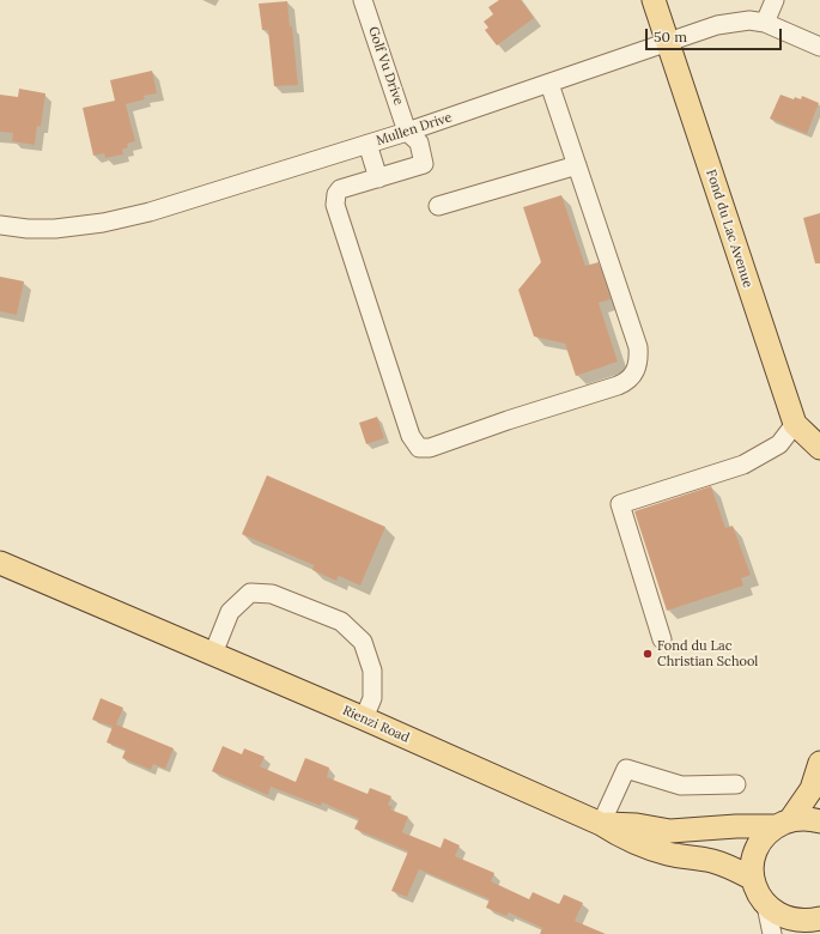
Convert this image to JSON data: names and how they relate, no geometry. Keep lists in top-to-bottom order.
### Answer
{
  "streets": {
    "main road": ["Fond du Lac Avenue", "Rienzi Road"],
    "street": ["Golf Vu Drive", "Mullen Drive"]
  },
  "crossings": [
    ["Golf Vu Drive", "Mullen Drive"],
    ["Mullen Drive", "Fond du Lac Avenue"]
  ],
  "places": ["Fond du Lac Christian School"],
  "scale_bar": "50 m"
}
